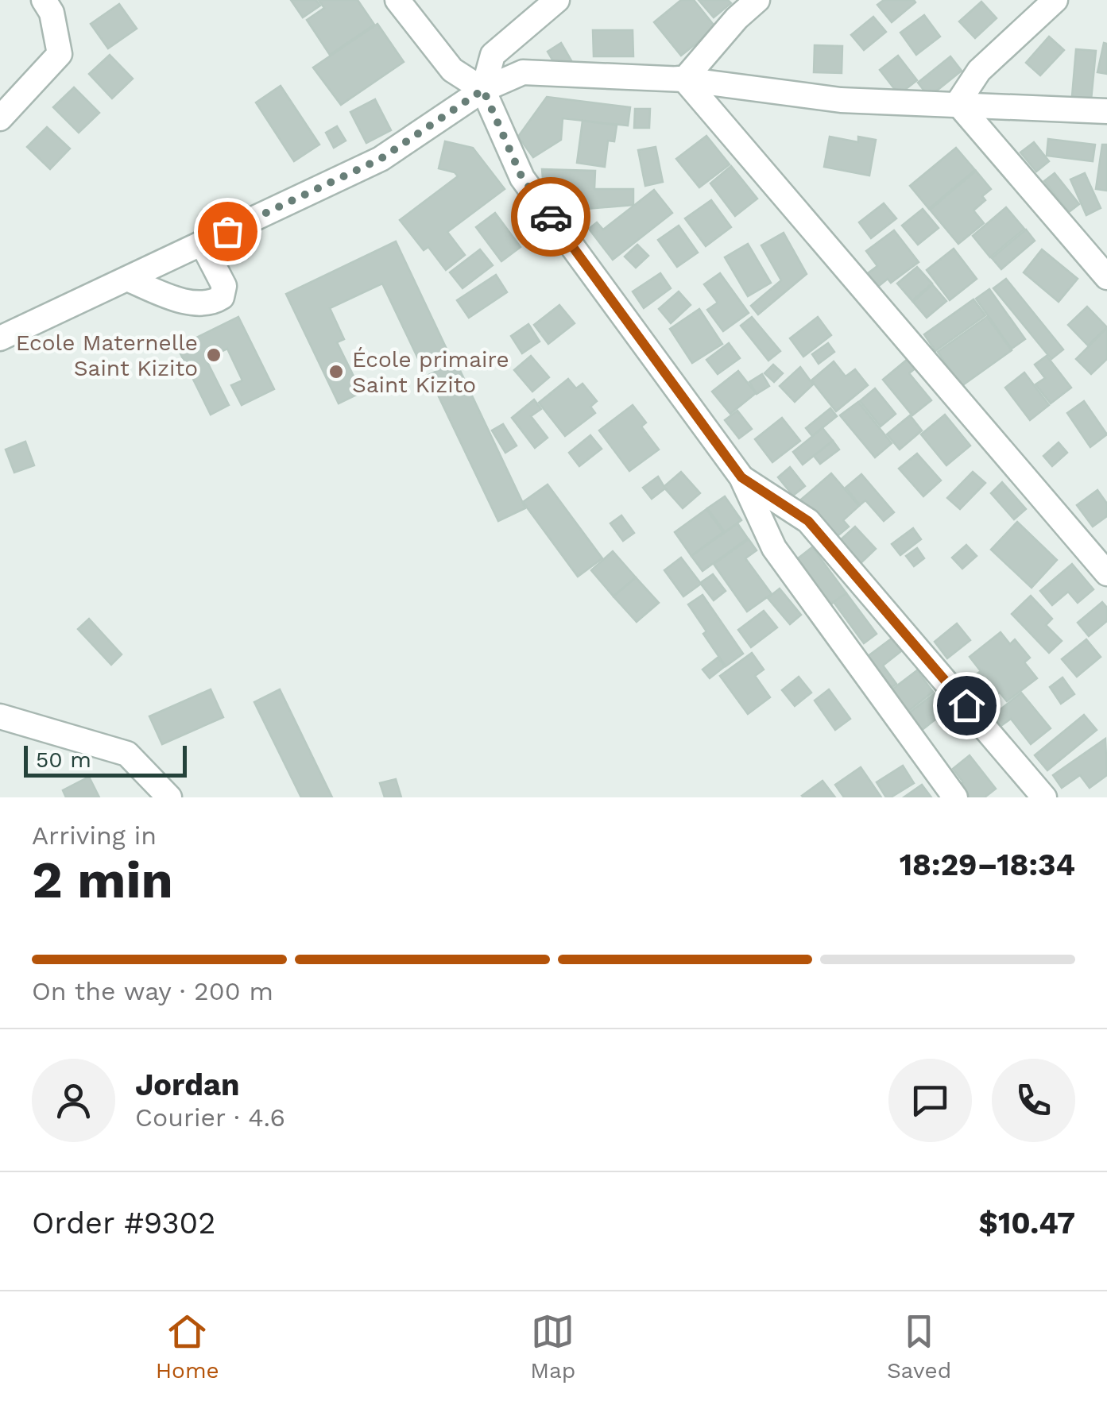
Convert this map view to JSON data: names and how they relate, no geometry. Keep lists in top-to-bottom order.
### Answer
{
  "places": ["Ecole Maternelle Saint Kizito", "École primaire Saint Kizito"],
  "scale_bar": "50 m",
  "page": {
    "scale": "50 m",
    "heading": ["2 min", "Arriving in", "18:29–18:34"],
    "panel": [
      "Jordan",
      "Courier · 4.6",
      "Order #9302",
      "$10.47"
    ],
    "bar": "On the way · 200 m",
    "tabs": ["Home", "Map", "Saved"]
  }
}
